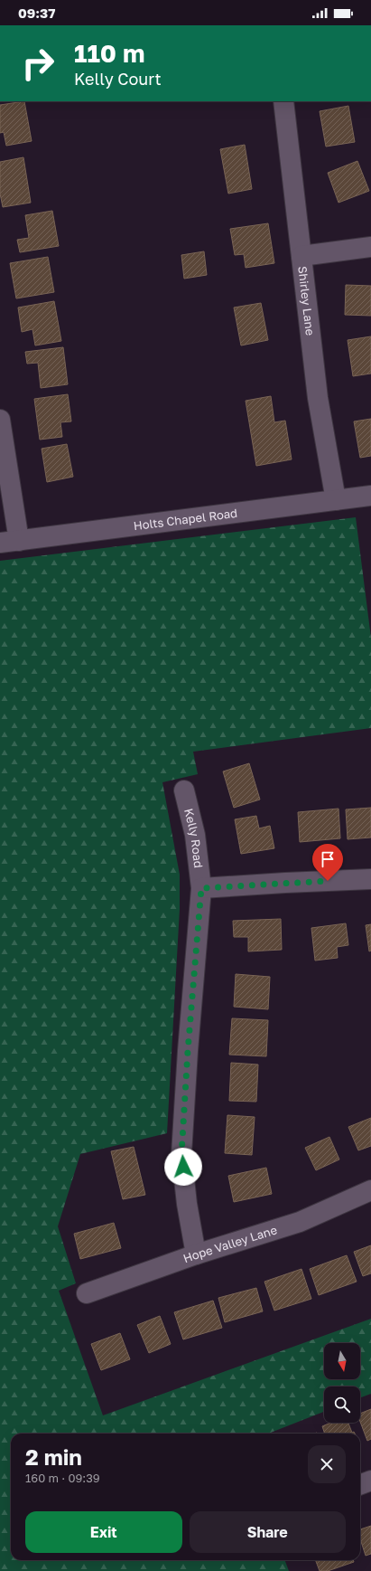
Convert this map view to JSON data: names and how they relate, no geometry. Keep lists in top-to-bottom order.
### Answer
{
  "streets": {
    "street": [
      "Shirley Lane",
      "Holts Chapel Road",
      "Kelly Road",
      "Hope Valley Lane"
    ]
  },
  "crossings": [
    ["Shirley Lane", "Holts Chapel Road"],
    ["Kelly Road", "Hope Valley Lane"]
  ],
  "north": "bottom",
  "page": {
    "status": "09:37",
    "turn": ["110 m", "Kelly Court"],
    "heading": ["2 min", "160 m · 09:39"],
    "buttons": ["Exit", "Share"]
  }
}
